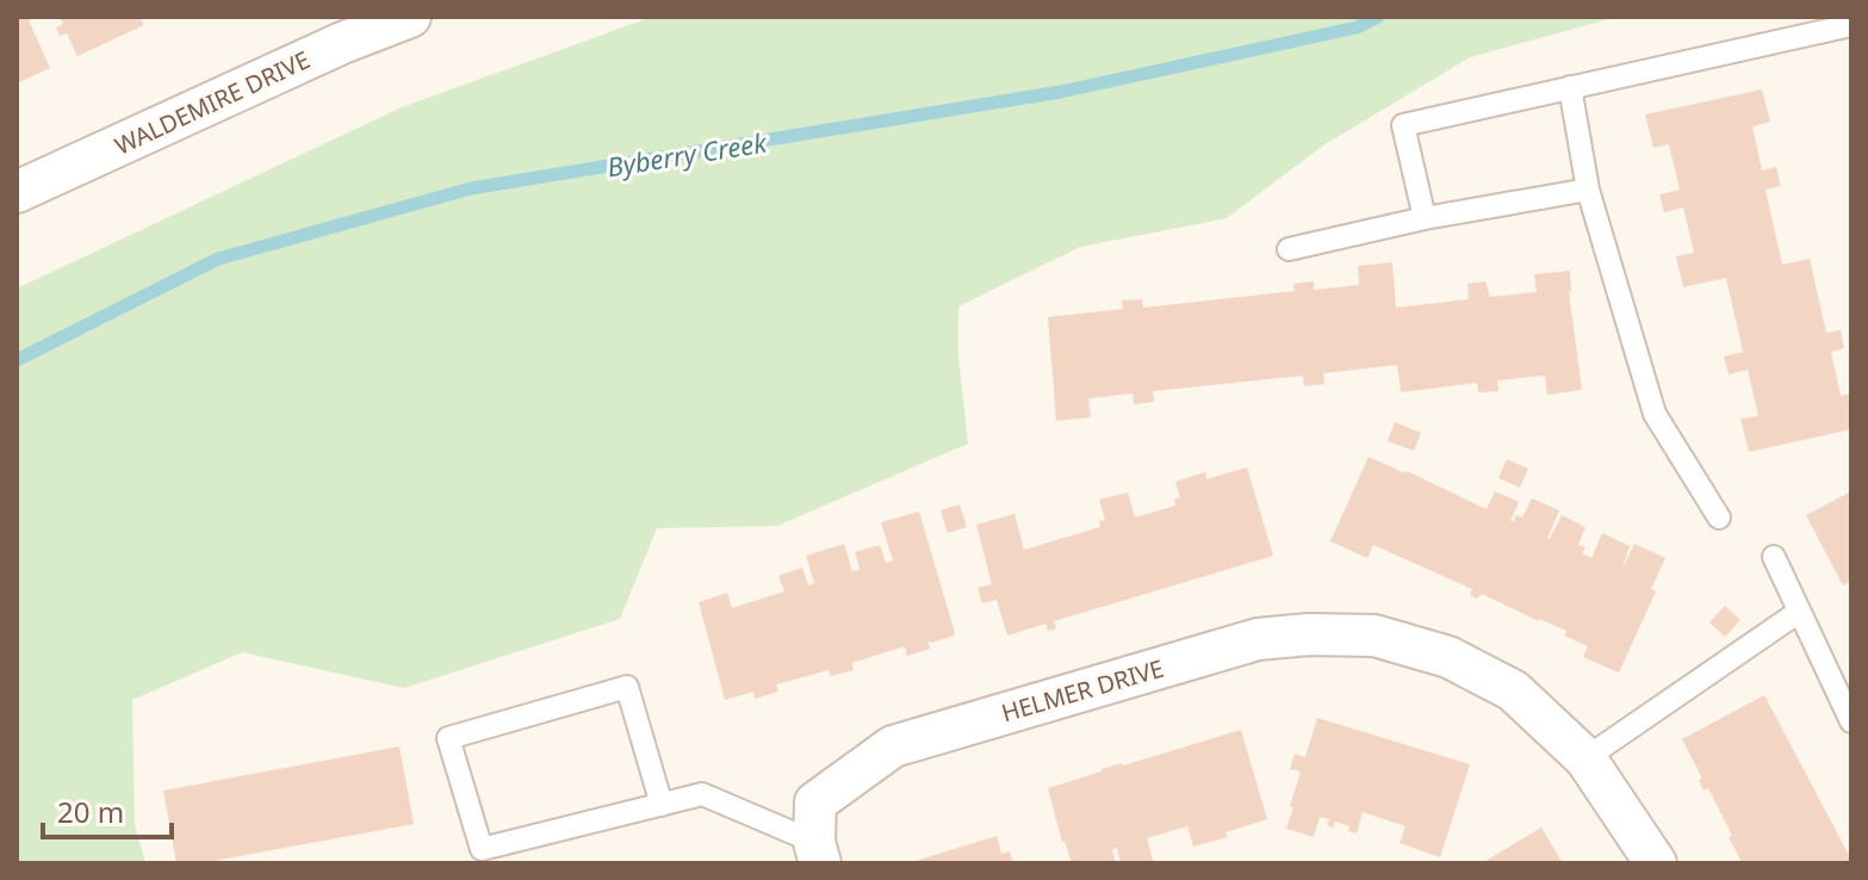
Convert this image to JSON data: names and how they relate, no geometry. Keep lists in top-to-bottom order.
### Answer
{
  "streets": {
    "street": ["WALDEMIRE DRIVE", "HELMER DRIVE"]
  },
  "water": ["Byberry Creek"],
  "scale_bar": "20 m"
}
